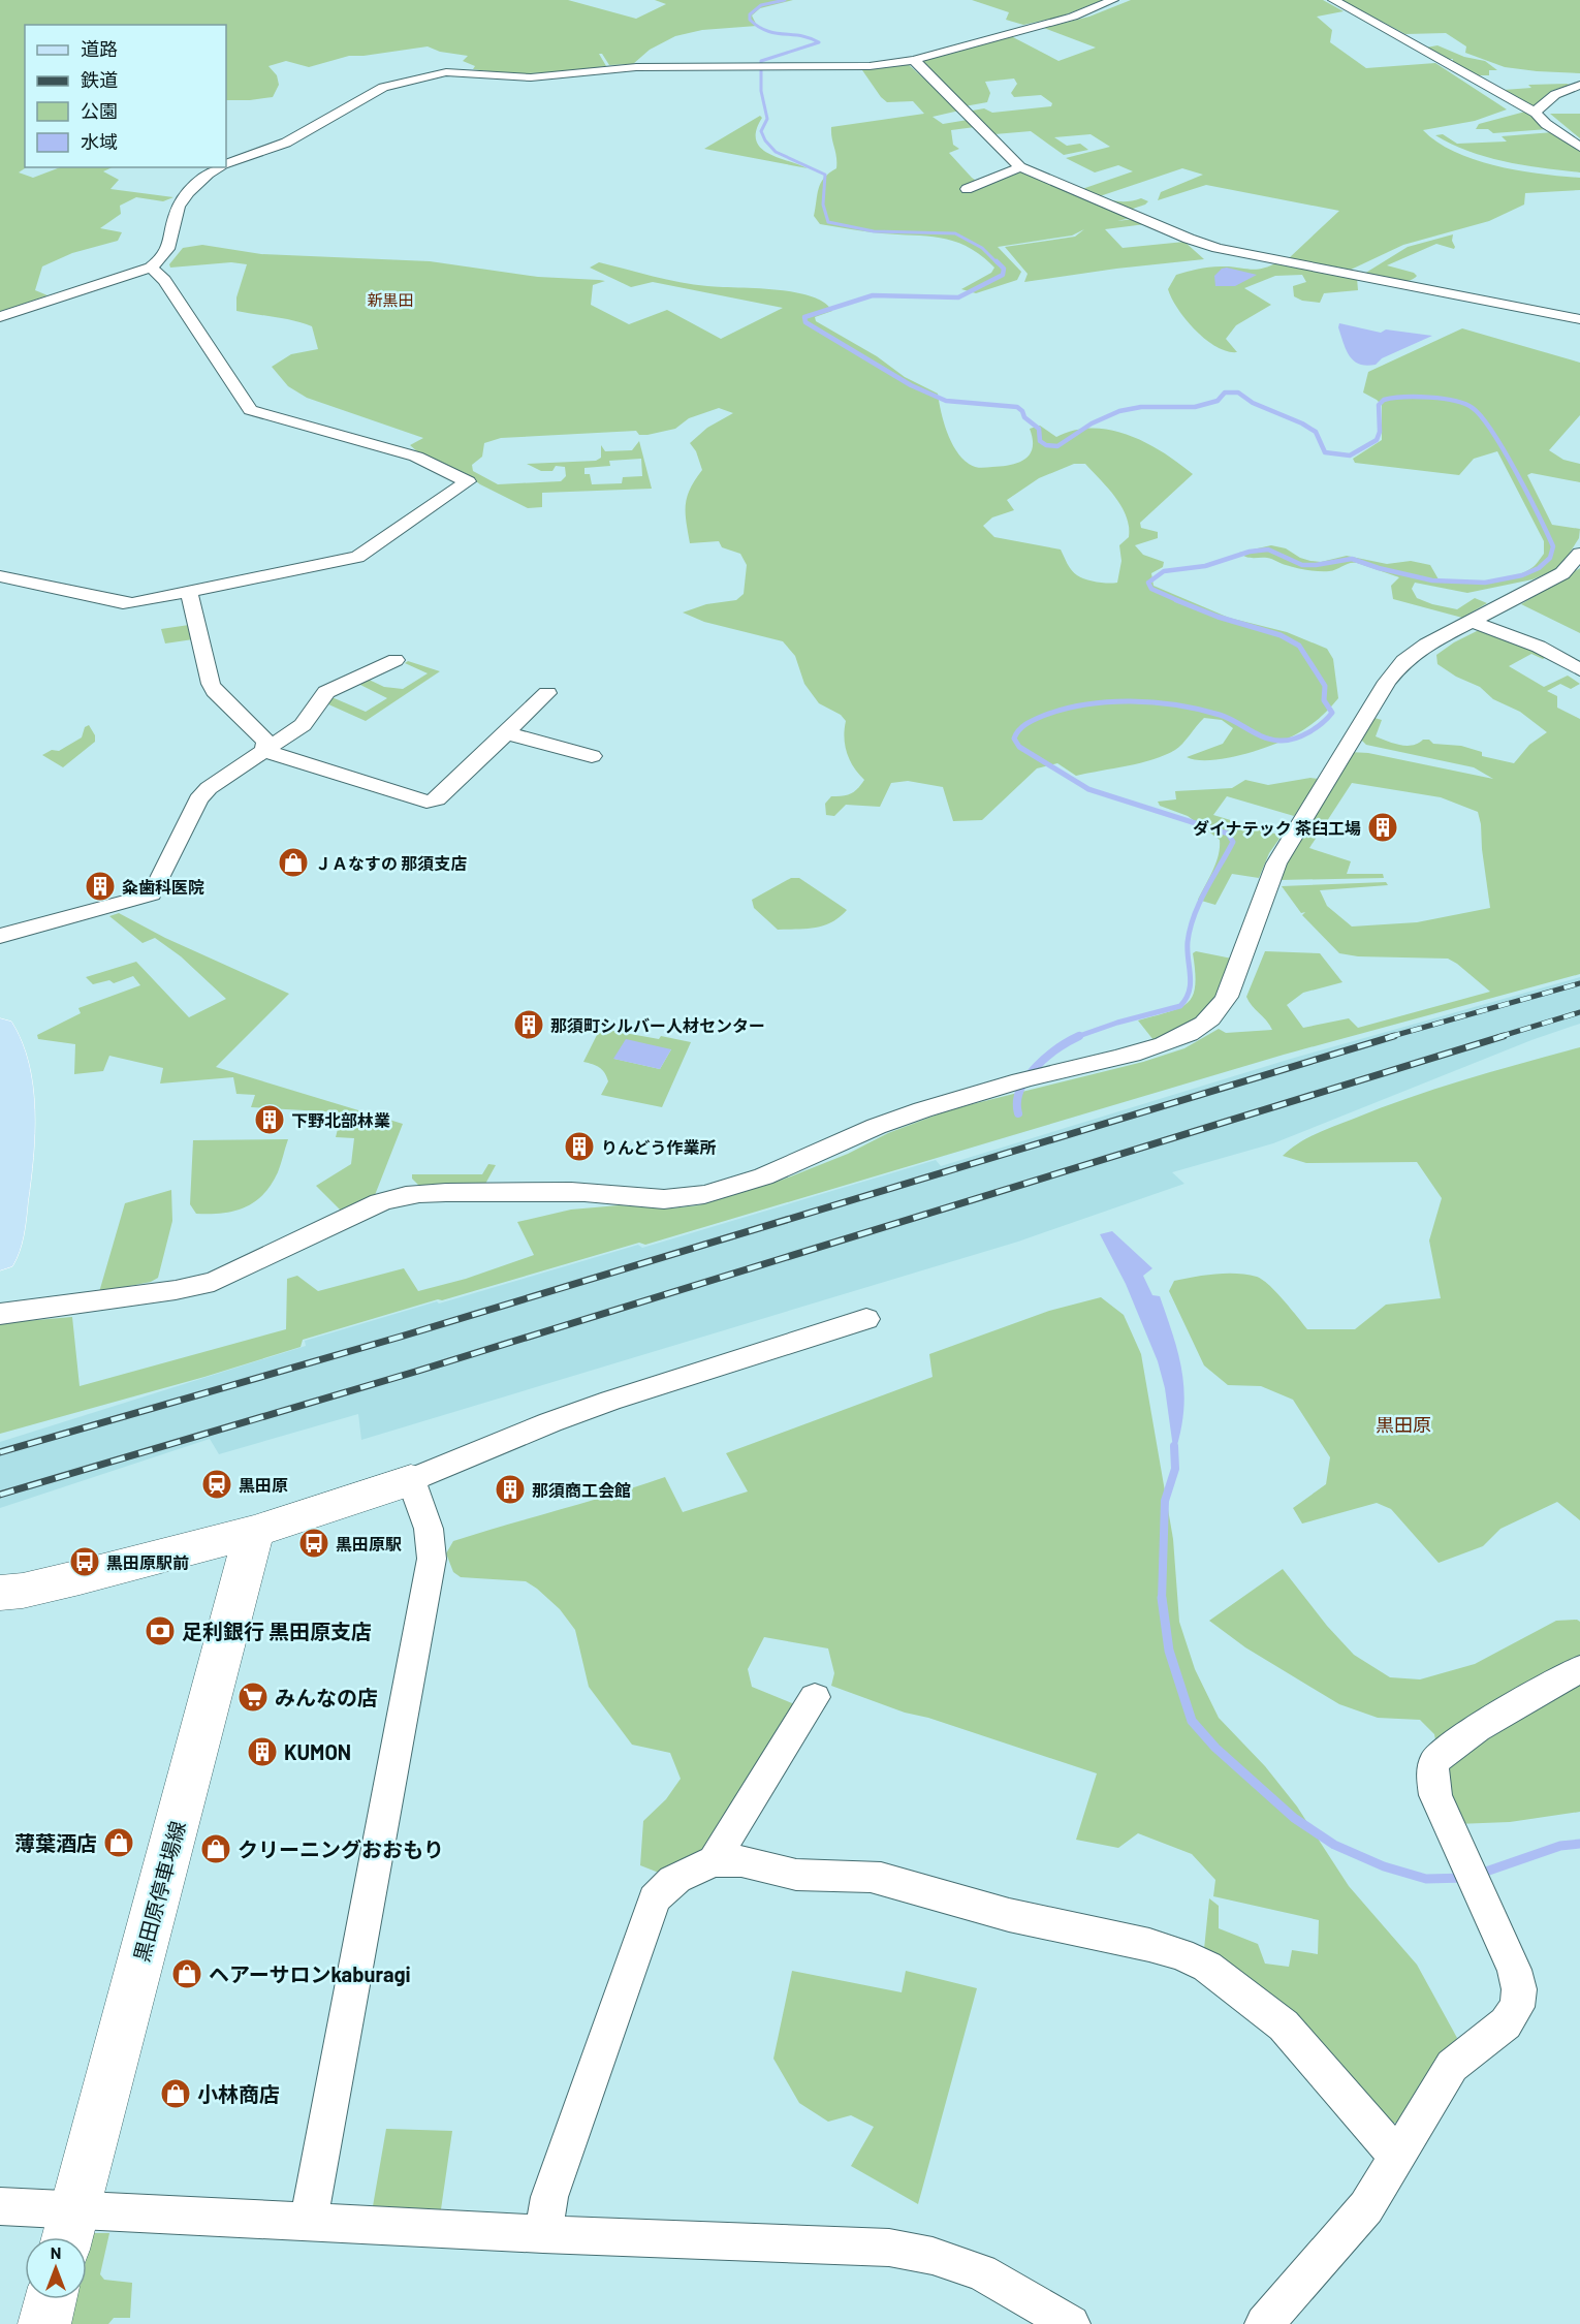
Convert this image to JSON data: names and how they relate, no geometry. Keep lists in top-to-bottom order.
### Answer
{
  "streets": {
    "main road": ["黒田原停車場線"]
  },
  "districts": ["新黒田", "黒田原"],
  "places": {
    "building": [
      "ダイナテック 茶臼工場",
      "粂歯科医院",
      "那須町シルバー人材センター",
      "下野北部林業",
      "りんどう作業所",
      "那須商工会館",
      "KUMON"
    ],
    "shop": [
      "ＪＡなすの 那須支店",
      "薄葉酒店",
      "クリーニングおおもり",
      "ヘアーサロンkaburagi",
      "小林商店"
    ],
    "station": ["黒田原"],
    "bus stop": ["黒田原駅", "黒田原駅前"],
    "bank": ["足利銀行 黒田原支店"],
    "supermarket": ["みんなの店"]
  },
  "legend": [
    "道路",
    "鉄道",
    "公園",
    "水域"
  ],
  "north": "top"
}
